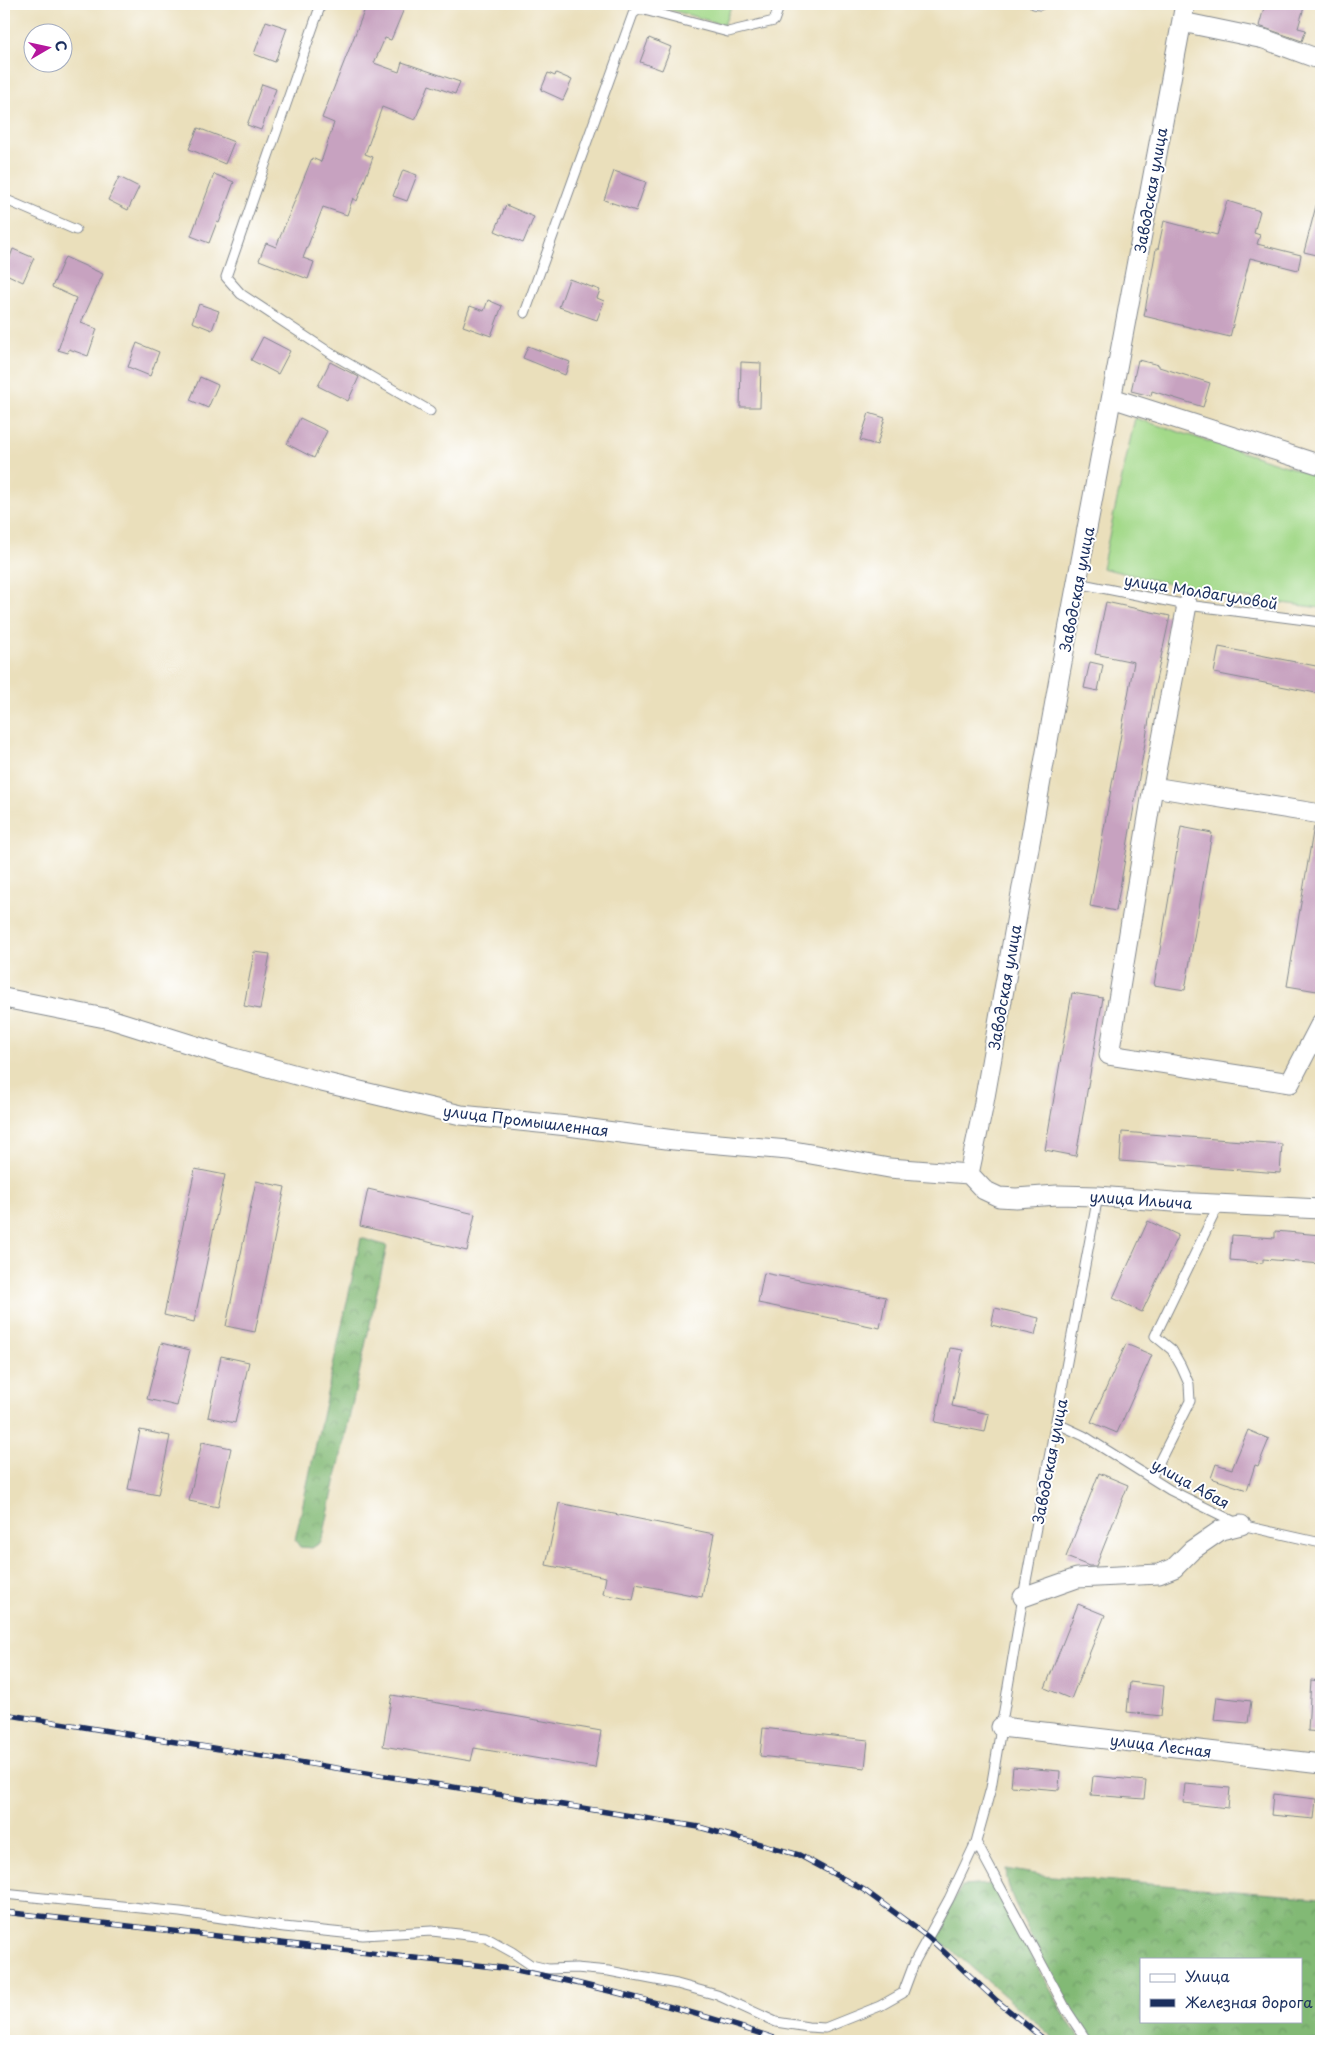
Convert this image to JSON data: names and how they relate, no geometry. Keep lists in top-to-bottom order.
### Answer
{
  "streets": {
    "street": [
      "Заводская улица",
      "улица Промышленная",
      "улица Ильича",
      "улица Лесная"
    ],
    "lane": ["улица Молдагуловой", "улица Абая"]
  },
  "crossings": [
    ["Заводская улица", "улица Молдагуловой"],
    ["Заводская улица", "улица Промышленная"],
    ["Заводская улица", "улица Ильича"],
    ["Заводская улица", "улица Абая"],
    ["Заводская улица", "улица Лесная"],
    ["улица Промышленная", "улица Ильича"]
  ],
  "legend": ["Улица", "Железная дорога"],
  "north": "right"
}
